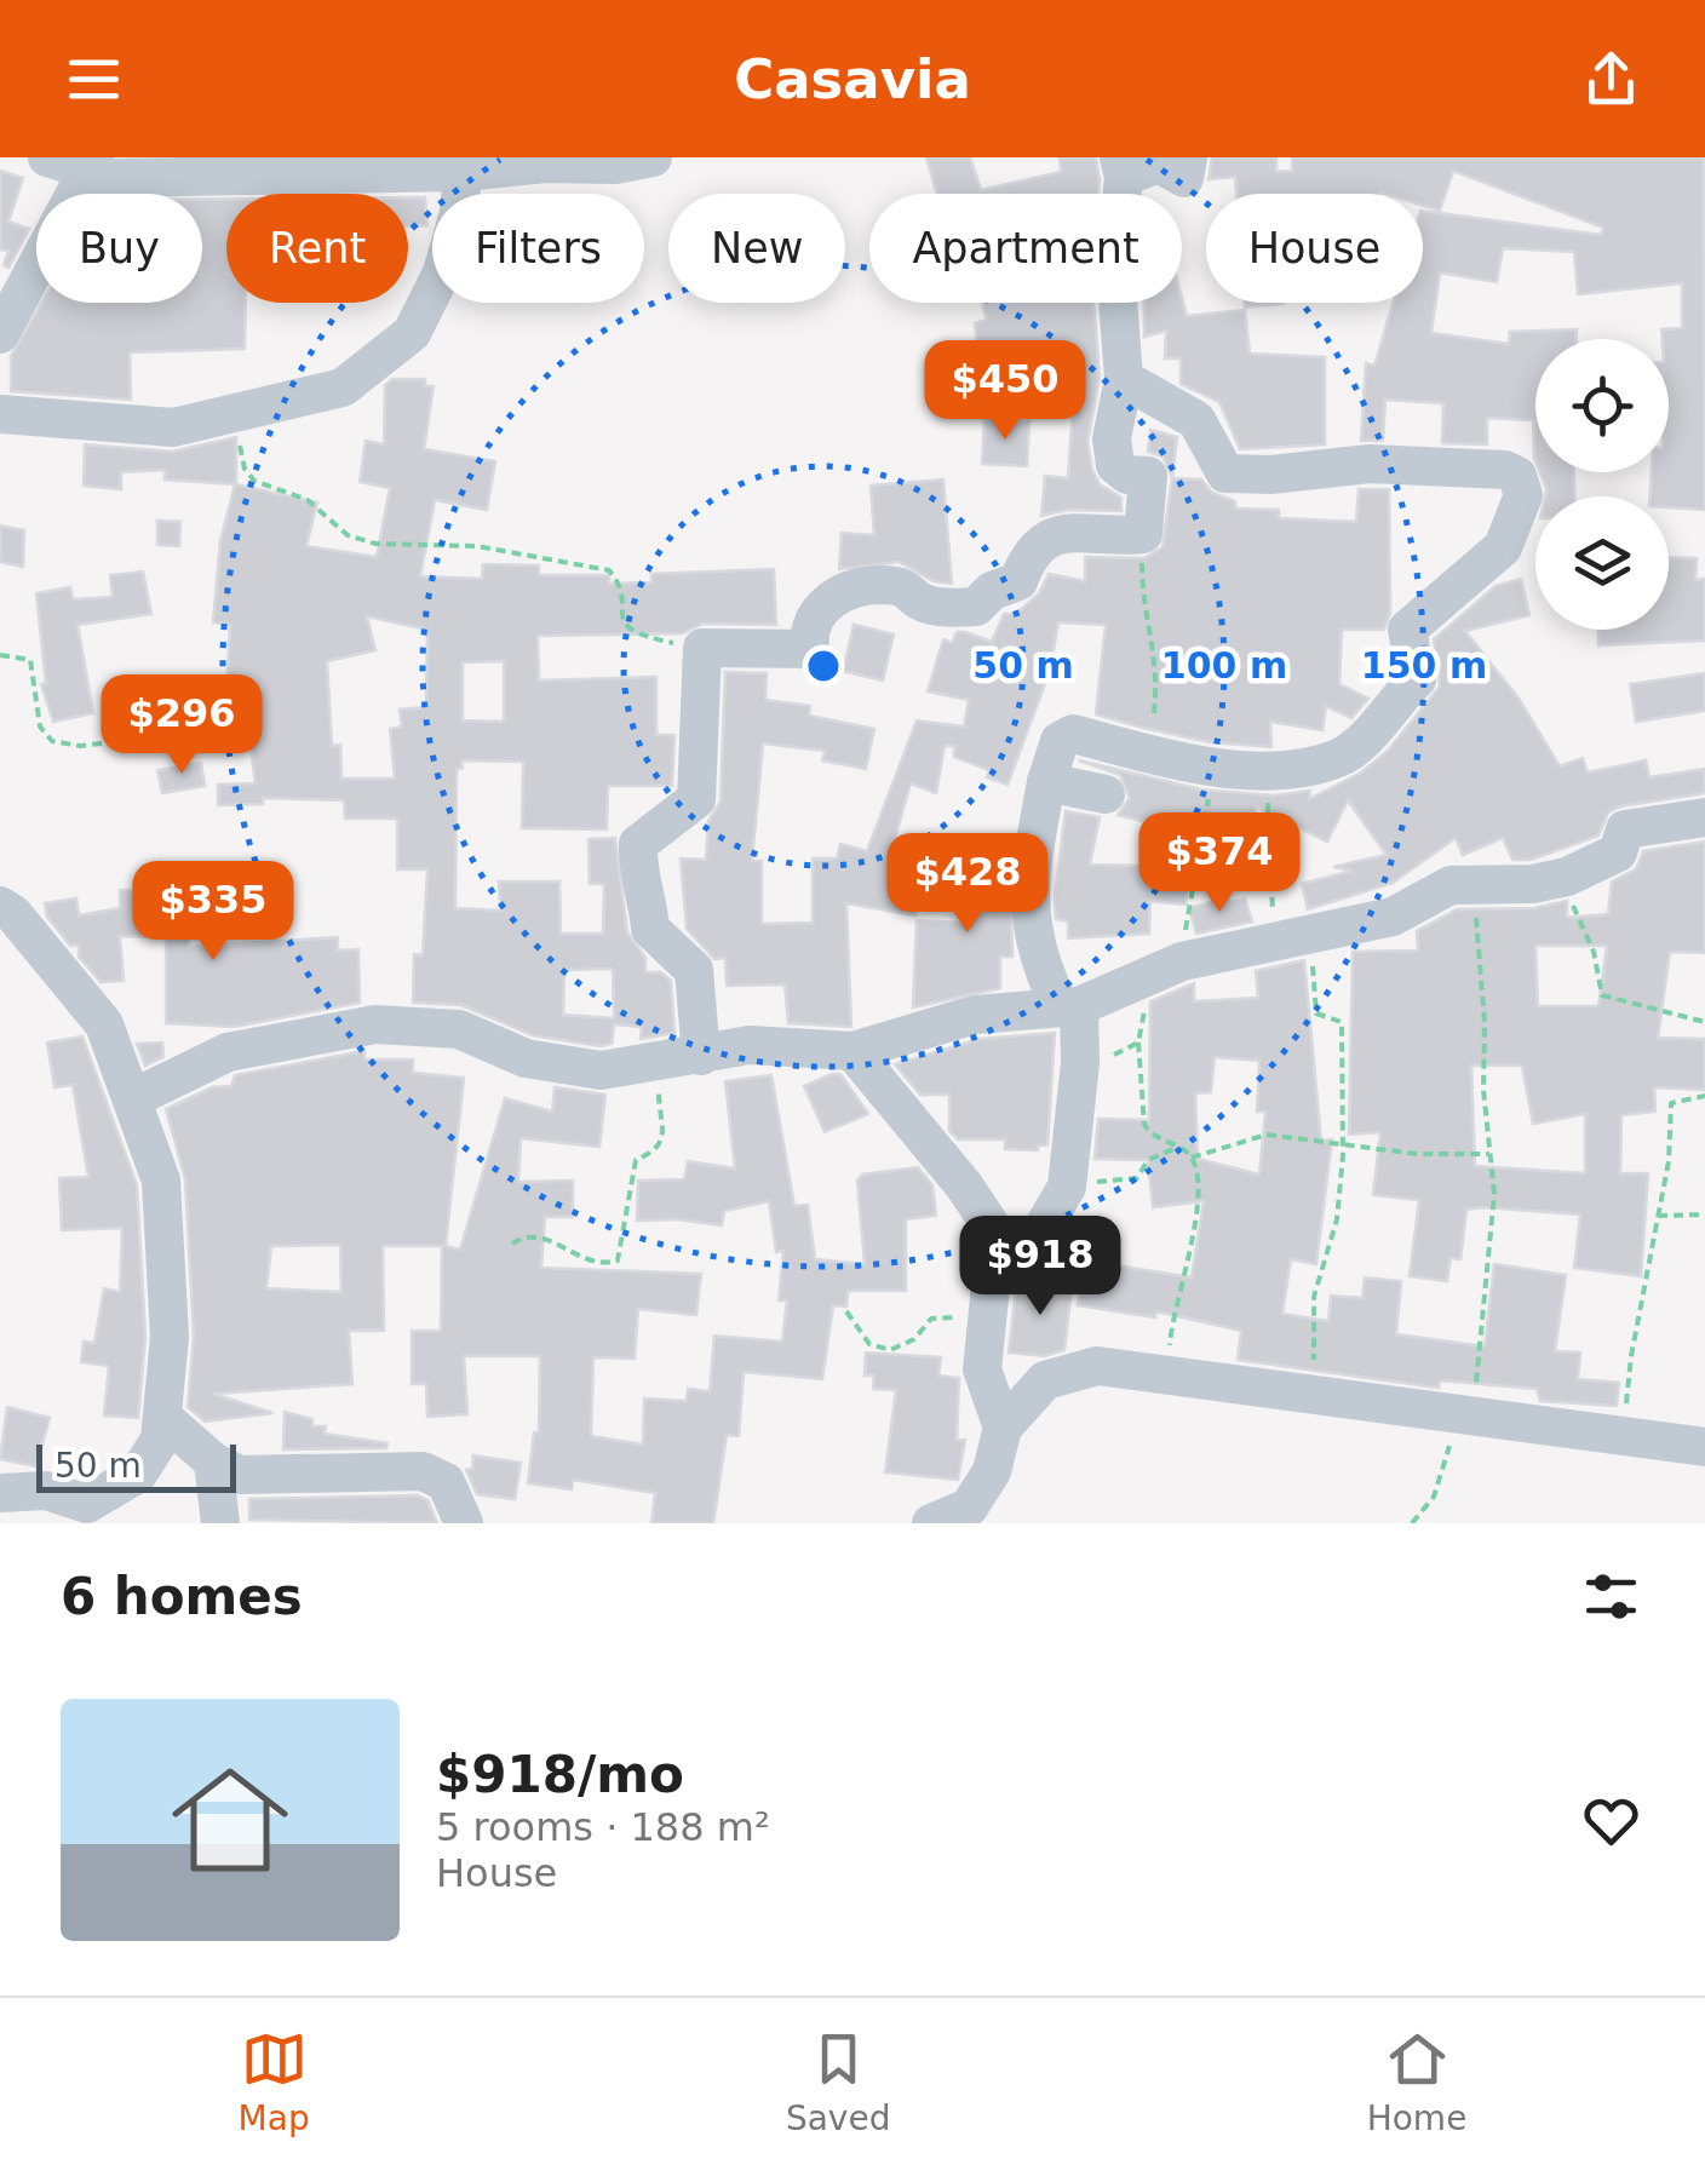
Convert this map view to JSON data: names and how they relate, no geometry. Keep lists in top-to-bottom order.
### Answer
{
  "scale_bar": "50 m",
  "page": {
    "header": "Casavia",
    "chip": [
      "Buy",
      "Rent",
      "Filters",
      "New",
      "Apartment",
      "House"
    ],
    "price": [
      "$450",
      "$296",
      "$374",
      "$428",
      "$335",
      "$918"
    ],
    "scale": "50 m",
    "heading": "6 homes",
    "list": [
      {
        "name": "$918/mo",
        "note": "5 rooms · 188 m² · House"
      }
    ],
    "tabs": ["Map", "Saved", "Home"]
  },
  "rings": ["50 m", "100 m", "150 m"]
}
